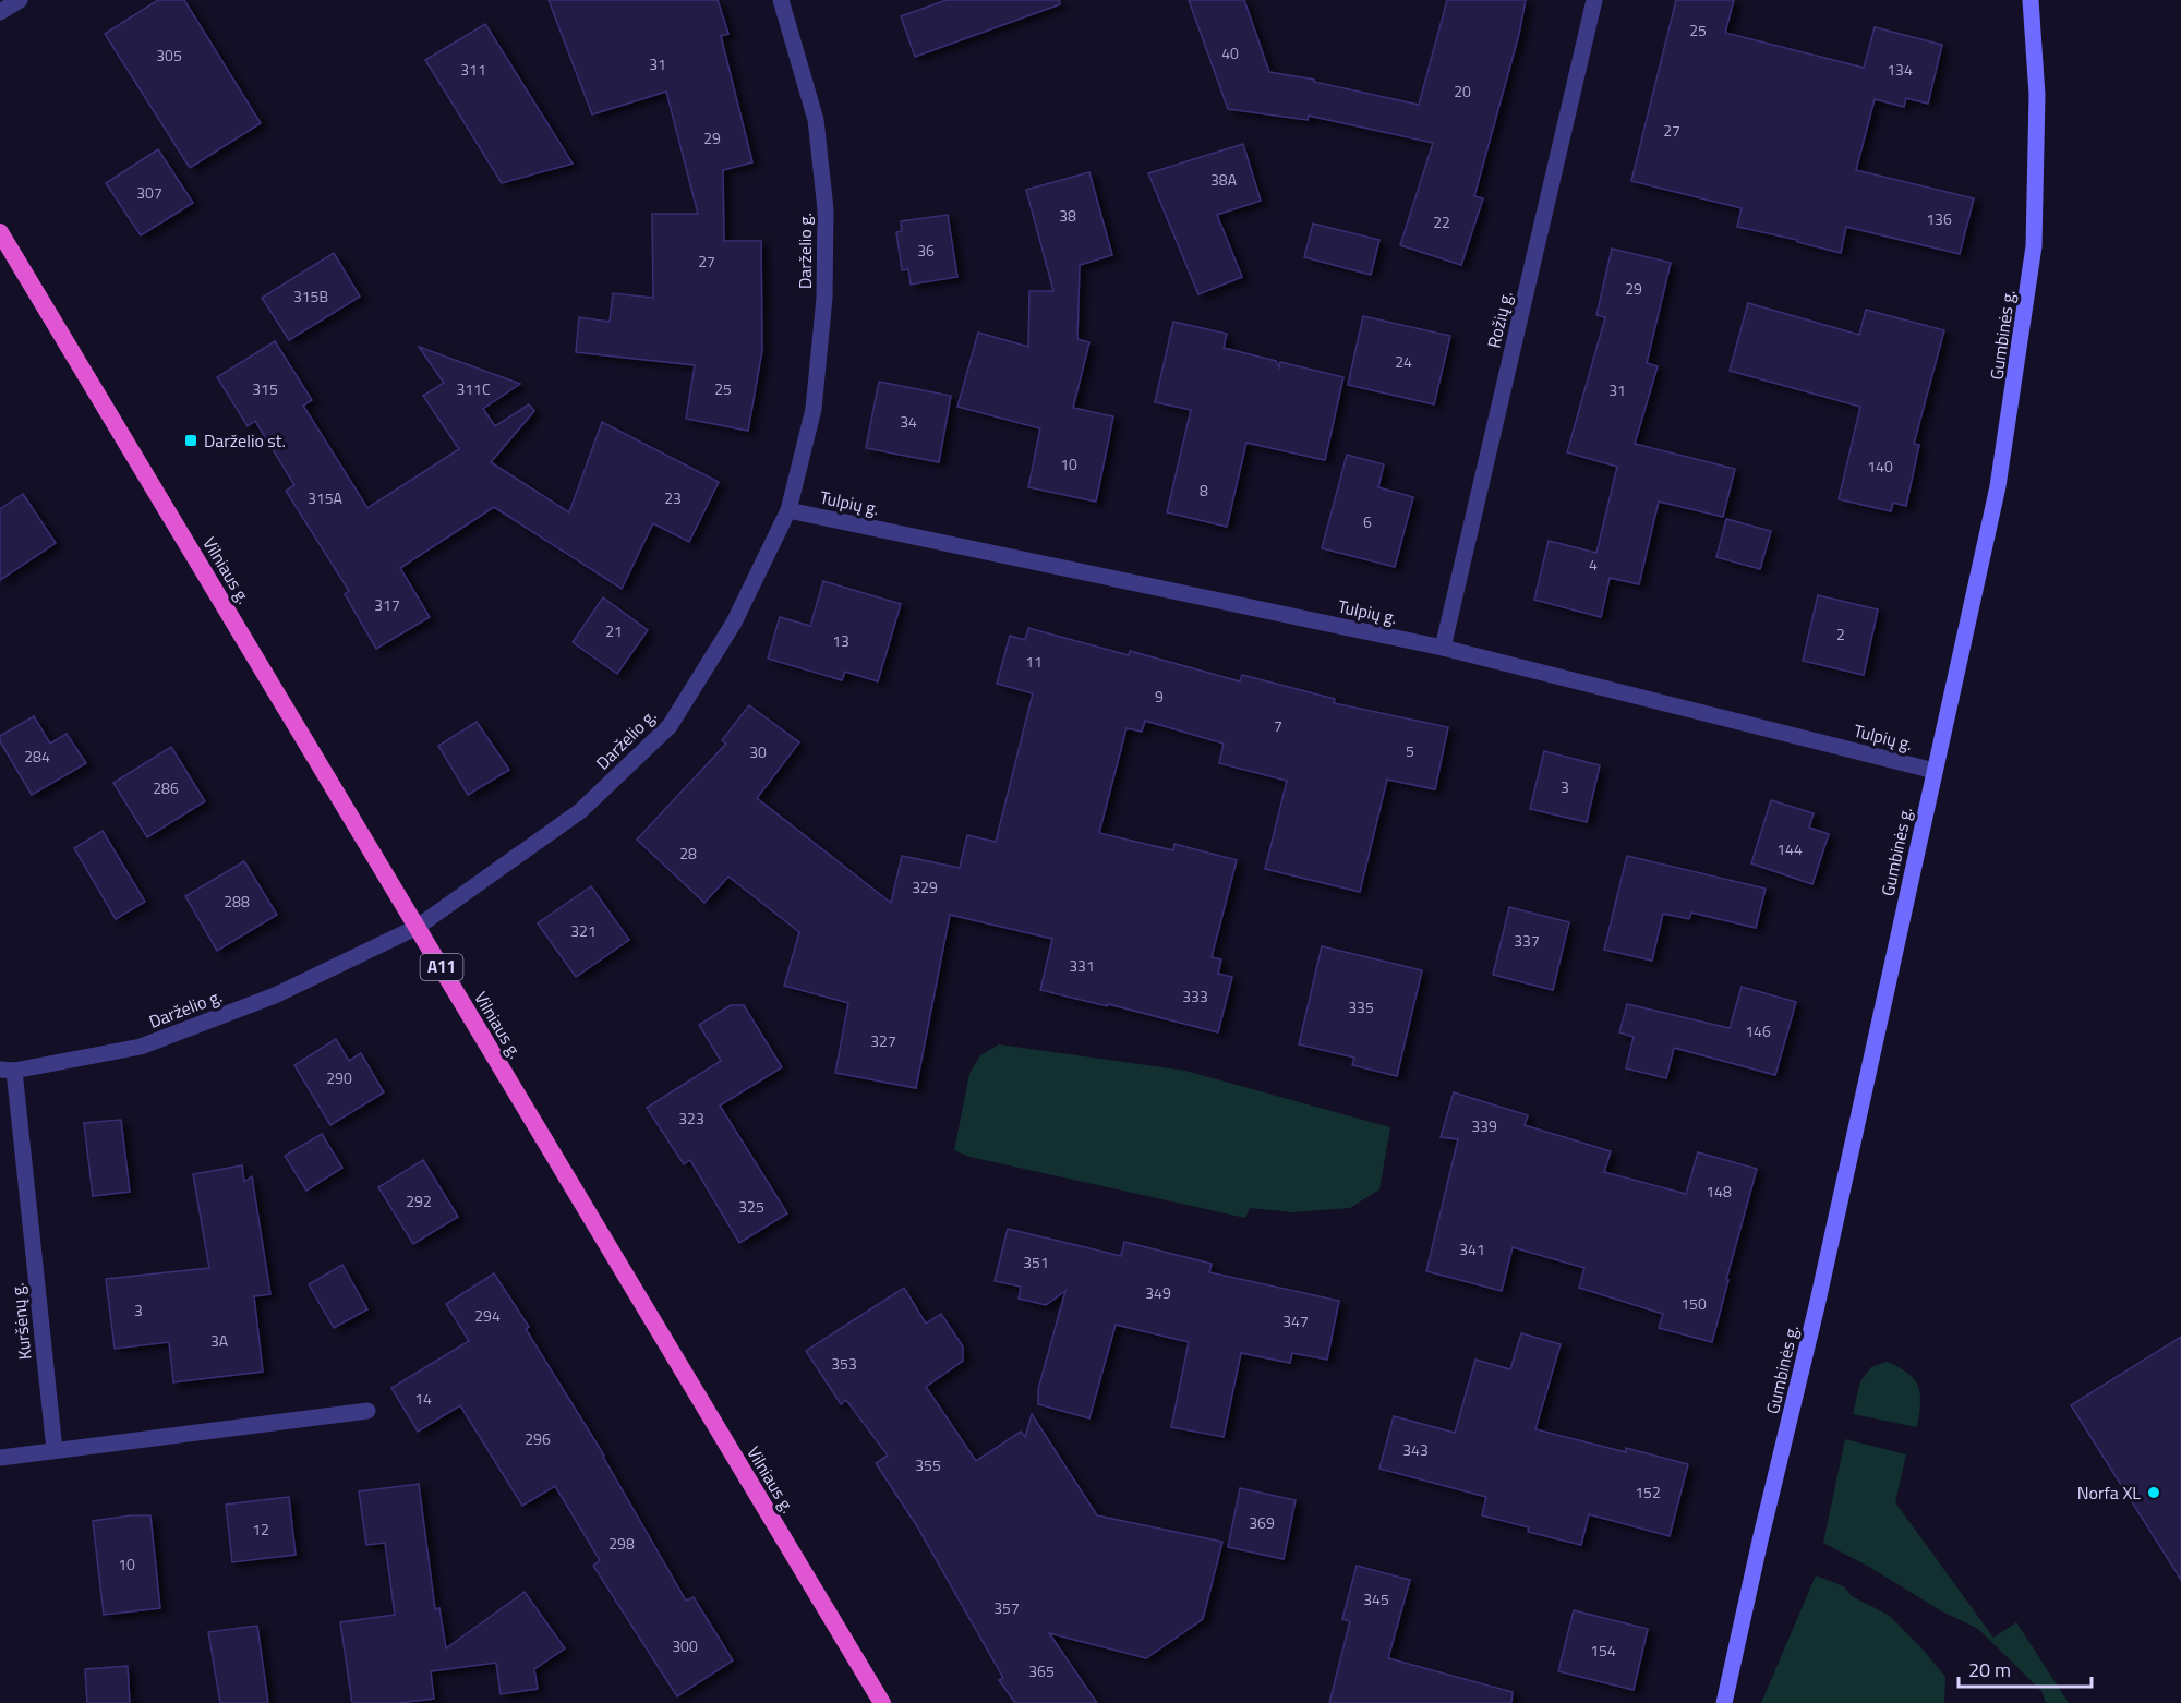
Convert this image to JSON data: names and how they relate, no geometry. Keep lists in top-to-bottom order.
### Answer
{
  "streets": {
    "highway": ["Vilniaus g.", "A11"],
    "main road": ["Gumbinės g."],
    "street": [
      "Darželio g.",
      "Rožių g.",
      "Tulpių g.",
      "Kuršėnų g."
    ]
  },
  "crossings": [
    ["Darželio g.", "Tulpių g."],
    ["Darželio g.", "Vilniaus g."],
    ["Darželio g.", "Kuršėnų g."],
    ["Rožių g.", "Tulpių g."],
    ["Gumbinės g.", "Tulpių g."]
  ],
  "places": {
    "transit": ["Darželio st."],
    "other": ["Norfa XL"]
  },
  "house_numbers": [
    "25",
    "40",
    "305",
    "31",
    "311",
    "134",
    "20",
    "27",
    "29",
    "38A",
    "307",
    "38",
    "136",
    "22",
    "36",
    "27",
    "29",
    "315B",
    "24",
    "315",
    "311C",
    "25",
    "31",
    "34",
    "10",
    "140",
    "8",
    "315A",
    "23",
    "6",
    "4",
    "317",
    "21",
    "2",
    "13",
    "11",
    "9",
    "7",
    "5",
    "30",
    "284",
    "3",
    "286",
    "144",
    "28",
    "329",
    "288",
    "321",
    "337",
    "331",
    "333",
    "335",
    "146",
    "327",
    "290",
    "323",
    "339",
    "148",
    "292",
    "325",
    "341",
    "351",
    "349",
    "150",
    "3",
    "294",
    "347",
    "3A",
    "353",
    "14",
    "296",
    "343",
    "355",
    "152",
    "369",
    "12",
    "298",
    "10",
    "345",
    "357",
    "300",
    "154",
    "365"
  ],
  "scale_bar": "20 m"
}
